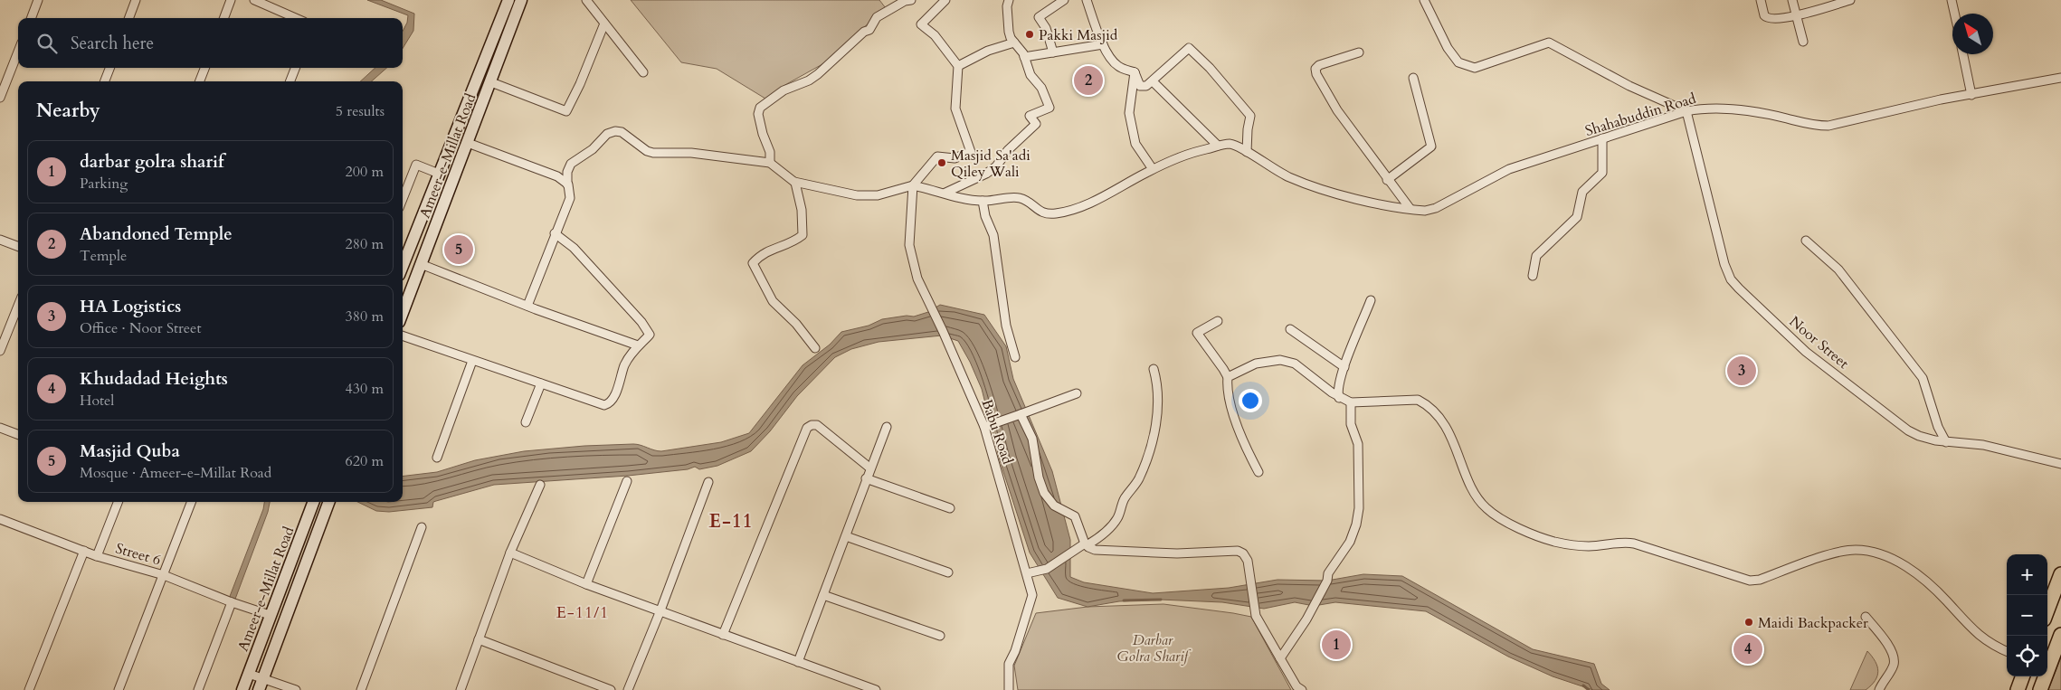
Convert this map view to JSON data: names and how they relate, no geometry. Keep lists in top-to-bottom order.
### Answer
{
  "streets": {
    "main road": ["Ameer-e-Millat Road"],
    "street": [
      "Shahabuddin Road",
      "Noor Street",
      "Babu Road",
      "Street 6"
    ]
  },
  "crossings": [
    ["Shahabuddin Road", "Noor Street"],
    ["Shahabuddin Road", "Babu Road"],
    ["Ameer-e-Millat Road", "Street 6"]
  ],
  "districts": ["E-11", "E-11/1"],
  "parks": ["Darbar Golra Sharif"],
  "places": ["Pakki Masjid", "Masjid Sa'adi Qiley Wali", "Maidi Backpacker"],
  "north": "top left",
  "page": {
    "search": "Search here",
    "pins": [
      "2",
      "5",
      "3",
      "1",
      "4"
    ],
    "heading": ["Nearby", "5 results"],
    "list": [
      {
        "mark": "1",
        "name": "darbar golra sharif",
        "note": "Parking",
        "value": "200 m"
      },
      {
        "mark": "2",
        "name": "Abandoned Temple",
        "note": "Temple",
        "value": "280 m"
      },
      {
        "mark": "3",
        "name": "HA Logistics",
        "note": "Office · Noor Street",
        "value": "380 m"
      },
      {
        "mark": "4",
        "name": "Khudadad Heights",
        "note": "Hotel",
        "value": "430 m"
      },
      {
        "mark": "5",
        "name": "Masjid Quba",
        "note": "Mosque · Ameer-e-Millat Road",
        "value": "620 m"
      }
    ],
    "map_buttons": ["+", "−"]
  }
}
